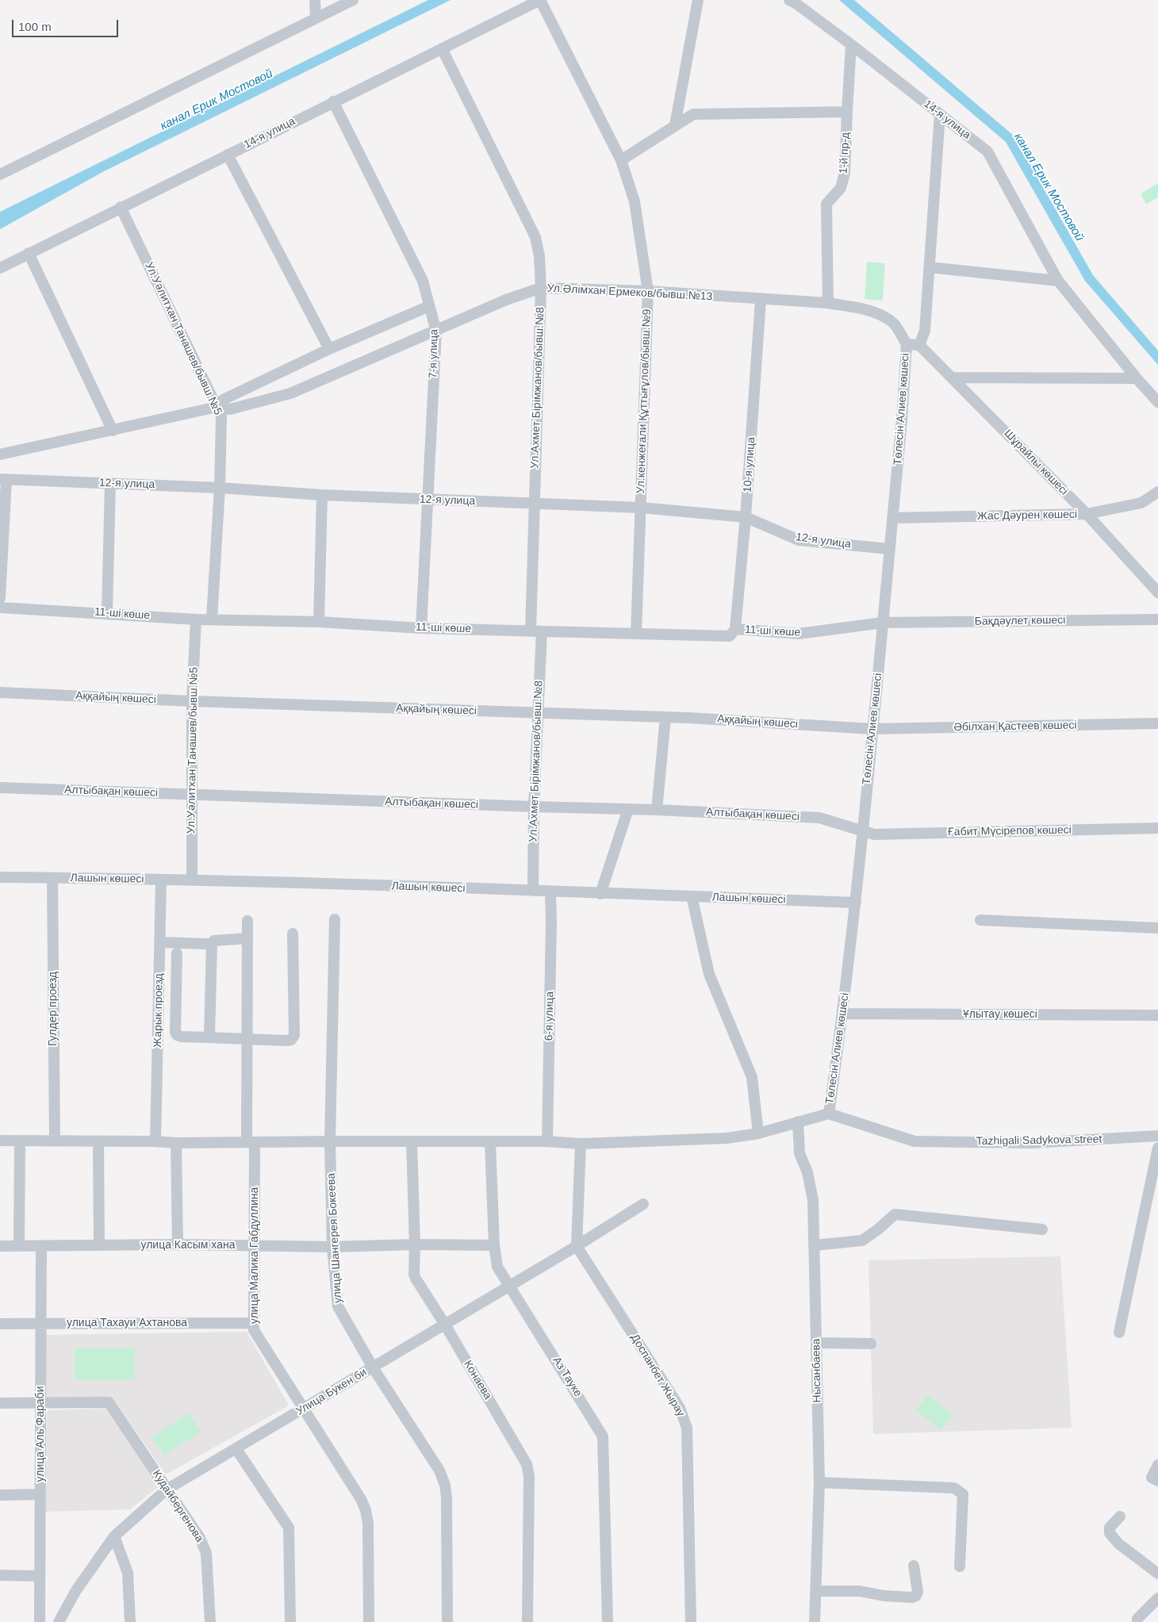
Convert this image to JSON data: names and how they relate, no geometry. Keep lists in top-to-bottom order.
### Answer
{
  "streets": {
    "street": [
      "14-я улица",
      "1-й пр-д",
      "Ул.Әлімхан Ермеков/бывш.№13",
      "Ул.Уәлитхан Танашев/бывш.№5",
      "7-я улица",
      "Ул.Ахмет Бірімжанов/бывш.№8",
      "Ул.кенжеғали Құттығұлов/бывш.№9",
      "Төлесін Алиев көшесі",
      "Шұрайлы көшесі",
      "10-я улица",
      "12-я улица",
      "Жас Дәурен көшесі",
      "11-ші көше",
      "Бақдәулет көшесi",
      "Аққайың көшесі",
      "Әбілхан Қастеев көшесi",
      "Алтыбақан көшесі",
      "Ғабит Мүсірепов көшесi",
      "Лашын көшесі",
      "Гулдер проезд",
      "Жарык проезд",
      "Ұлытау көшесi",
      "6-я улица",
      "Tazhigali Sadykova street",
      "улица Шангерея Бокеева",
      "улица Касым хана",
      "улица Малика Габдуллина",
      "улица Тахауи Ахтанова",
      "Нысанбаева",
      "Доспанбет Жырау",
      "Аз Тауке",
      "Конаева",
      "Улица Букен би",
      "улица Аль Фараби",
      "Кудайбергенова"
    ]
  },
  "crossings": [
    ["14-я улица", "1-й пр-д"],
    ["14-я улица", "Ул.Уәлитхан Танашев/бывш.№5"],
    ["14-я улица", "7-я улица"],
    ["14-я улица", "Ул.Ахмет Бірімжанов/бывш.№8"],
    ["14-я улица", "Ул.кенжеғали Құттығұлов/бывш.№9"],
    ["14-я улица", "Төлесін Алиев көшесі"],
    ["1-й пр-д", "Ул.Әлімхан Ермеков/бывш.№13"],
    ["Ул.Әлімхан Ермеков/бывш.№13", "Ул.Уәлитхан Танашев/бывш.№5"],
    ["Ул.Әлімхан Ермеков/бывш.№13", "7-я улица"],
    ["Ул.Әлімхан Ермеков/бывш.№13", "Ул.Ахмет Бірімжанов/бывш.№8"],
    ["Ул.Әлімхан Ермеков/бывш.№13", "Ул.кенжеғали Құттығұлов/бывш.№9"],
    ["Ул.Әлімхан Ермеков/бывш.№13", "Төлесін Алиев көшесі"],
    ["Ул.Әлімхан Ермеков/бывш.№13", "10-я улица"],
    ["Ул.Уәлитхан Танашев/бывш.№5", "12-я улица"],
    ["Ул.Уәлитхан Танашев/бывш.№5", "11-ші көше"],
    ["Ул.Уәлитхан Танашев/бывш.№5", "Аққайың көшесі"],
    ["Ул.Уәлитхан Танашев/бывш.№5", "Алтыбақан көшесі"],
    ["Ул.Уәлитхан Танашев/бывш.№5", "Лашын көшесі"],
    ["7-я улица", "12-я улица"],
    ["7-я улица", "11-ші көше"],
    ["Ул.Ахмет Бірімжанов/бывш.№8", "12-я улица"],
    ["Ул.Ахмет Бірімжанов/бывш.№8", "11-ші көше"],
    ["Ул.Ахмет Бірімжанов/бывш.№8", "Аққайың көшесі"],
    ["Ул.Ахмет Бірімжанов/бывш.№8", "Алтыбақан көшесі"],
    ["Ул.Ахмет Бірімжанов/бывш.№8", "Лашын көшесі"],
    ["Ул.кенжеғали Құттығұлов/бывш.№9", "12-я улица"],
    ["Ул.кенжеғали Құттығұлов/бывш.№9", "11-ші көше"],
    ["Төлесін Алиев көшесі", "Шұрайлы көшесі"],
    ["Төлесін Алиев көшесі", "12-я улица"],
    ["Төлесін Алиев көшесі", "Жас Дәурен көшесі"],
    ["Төлесін Алиев көшесі", "11-ші көше"],
    ["Төлесін Алиев көшесі", "Бақдәулет көшесi"],
    ["Төлесін Алиев көшесі", "Аққайың көшесі"],
    ["Төлесін Алиев көшесі", "Әбілхан Қастеев көшесi"],
    ["Төлесін Алиев көшесі", "Алтыбақан көшесі"],
    ["Төлесін Алиев көшесі", "Ғабит Мүсірепов көшесi"],
    ["Төлесін Алиев көшесі", "Лашын көшесі"],
    ["Төлесін Алиев көшесі", "Ұлытау көшесi"],
    ["Төлесін Алиев көшесі", "Tazhigali Sadykova street"],
    ["Шұрайлы көшесі", "Жас Дәурен көшесі"],
    ["10-я улица", "12-я улица"],
    ["10-я улица", "11-ші көше"],
    ["11-ші көше", "Бақдәулет көшесi"],
    ["Аққайың көшесі", "Әбілхан Қастеев көшесi"],
    ["Алтыбақан көшесі", "Ғабит Мүсірепов көшесi"],
    ["Лашын көшесі", "Гулдер проезд"],
    ["Лашын көшесі", "Жарык проезд"],
    ["Лашын көшесі", "6-я улица"],
    ["улица Шангерея Бокеева", "улица Касым хана"],
    ["улица Шангерея Бокеева", "Улица Букен би"],
    ["улица Касым хана", "улица Малика Габдуллина"],
    ["улица Касым хана", "Аз Тауке"],
    ["улица Касым хана", "Конаева"],
    ["улица Касым хана", "улица Аль Фараби"],
    ["улица Малика Габдуллина", "улица Тахауи Ахтанова"],
    ["улица Малика Габдуллина", "Улица Букен би"],
    ["улица Тахауи Ахтанова", "улица Аль Фараби"],
    ["Доспанбет Жырау", "Улица Букен би"],
    ["Аз Тауке", "Улица Букен би"],
    ["Конаева", "Улица Букен би"],
    ["Улица Букен би", "Кудайбергенова"],
    ["улица Аль Фараби", "Кудайбергенова"]
  ],
  "water": ["канал Ерик Мостовой"],
  "scale_bar": "100 m"
}
